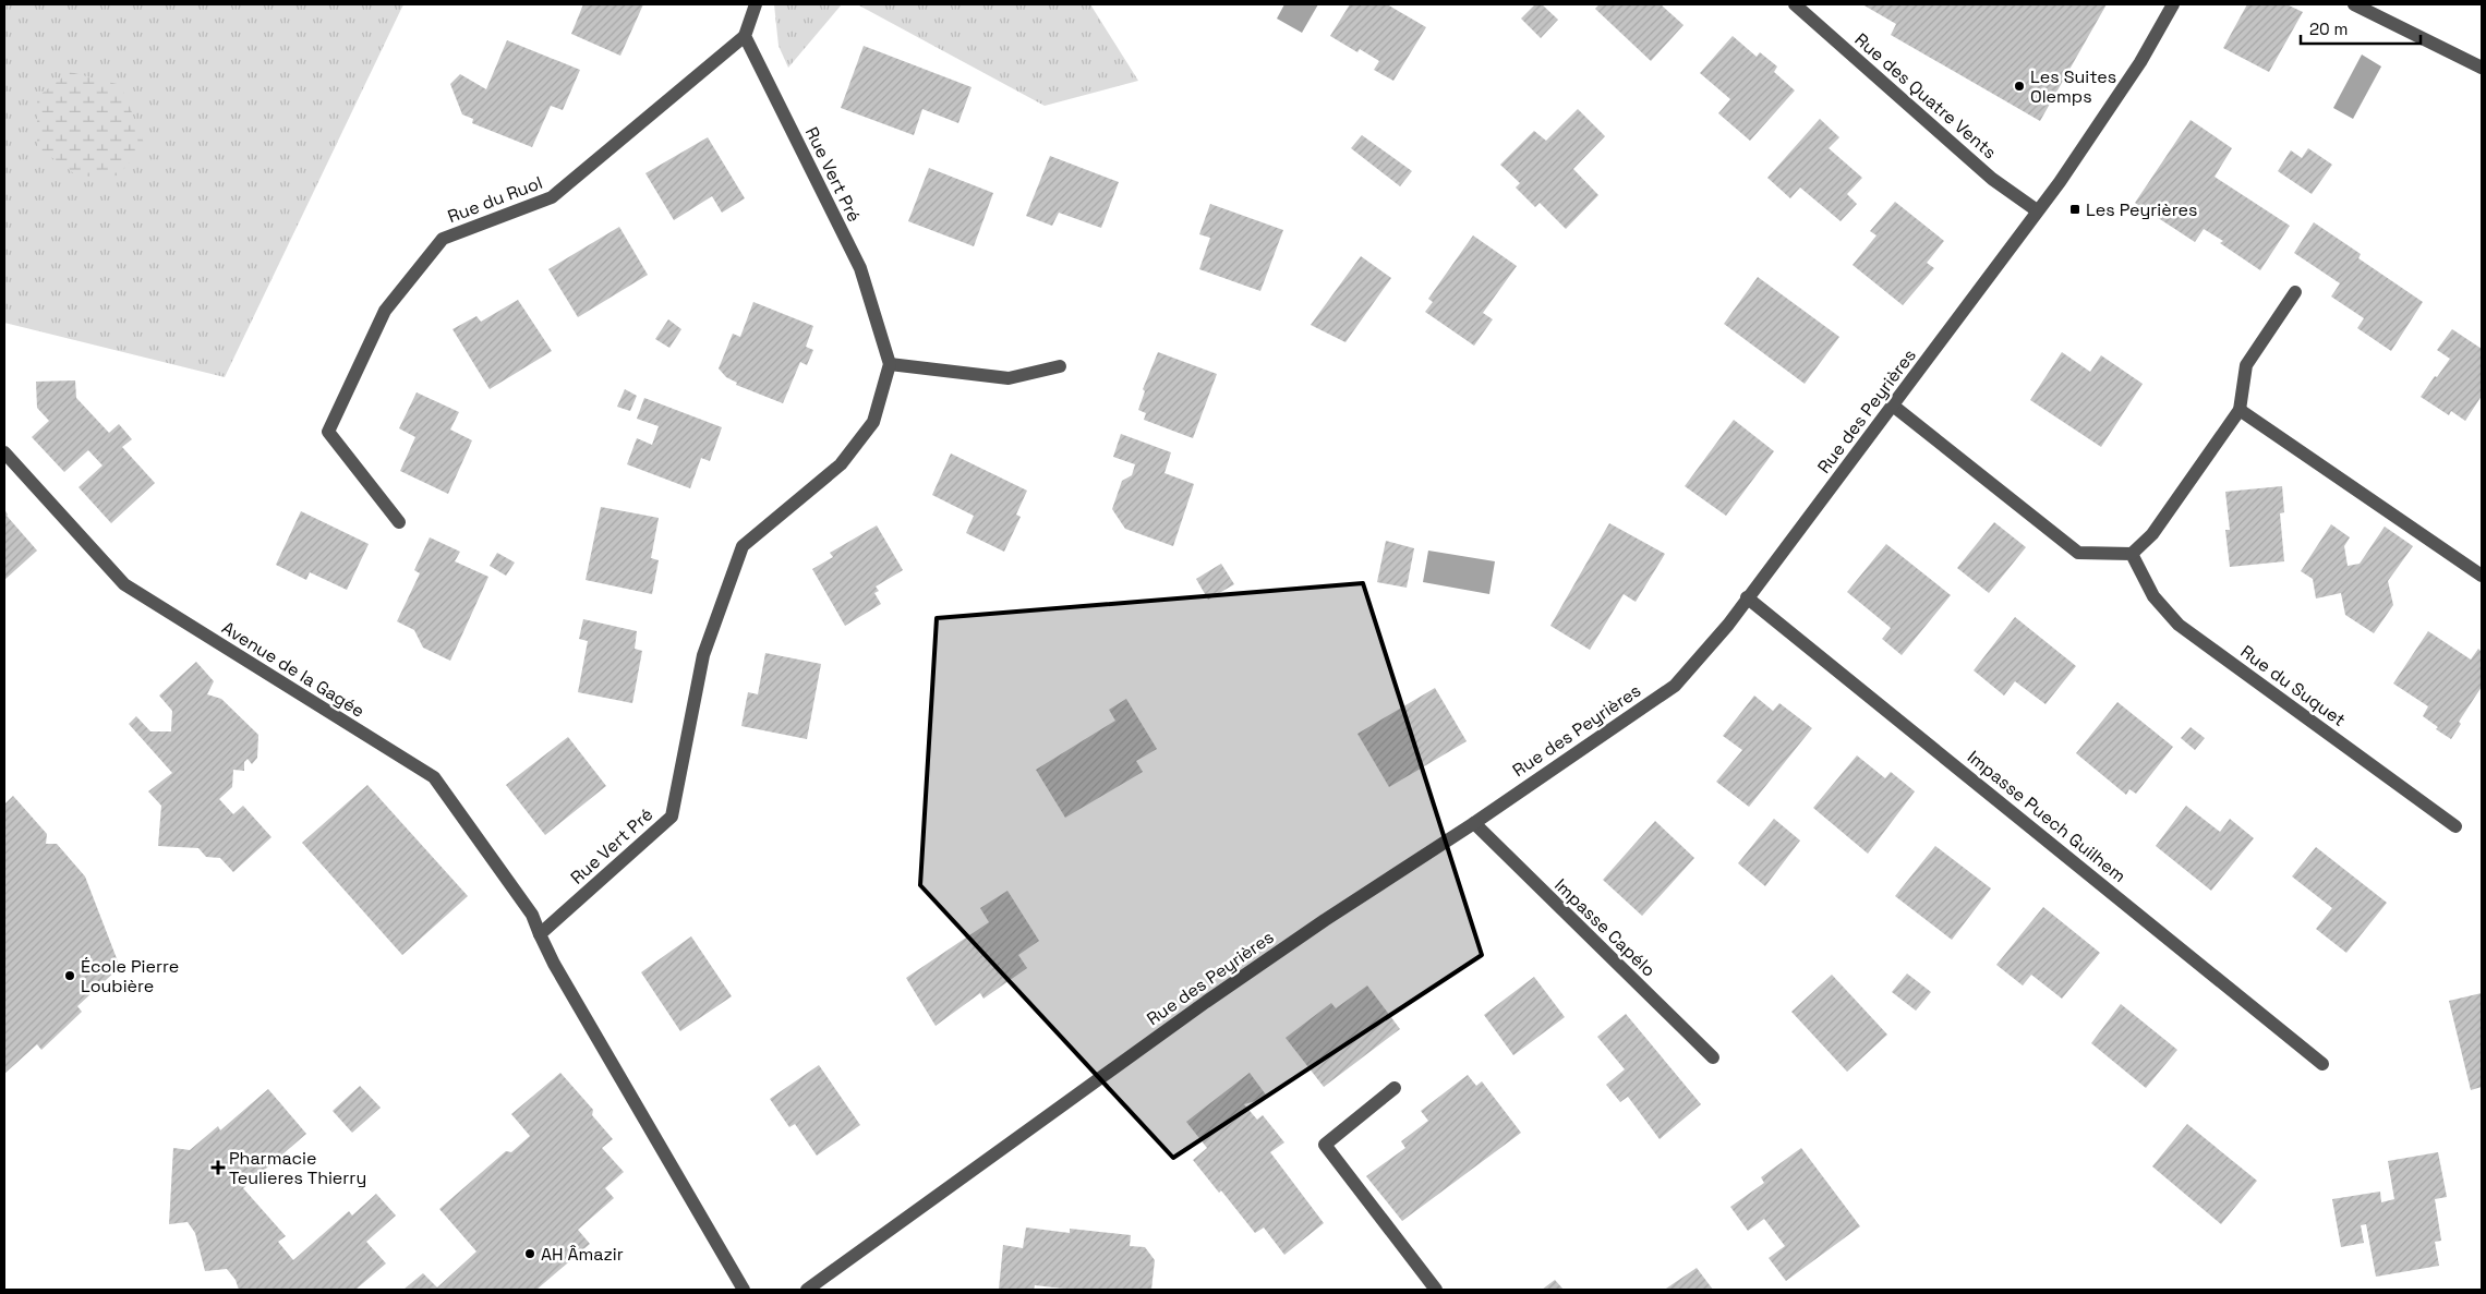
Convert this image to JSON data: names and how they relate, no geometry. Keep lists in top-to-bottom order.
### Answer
{
  "streets": {
    "street": [
      "Rue des Quatre Vents",
      "Rue Vert Pré",
      "Rue du Ruol",
      "Rue des Peyrières",
      "Avenue de la Gagée",
      "Rue du Suquet",
      "Impasse Puech Guilhem",
      "Impasse Capélo"
    ]
  },
  "crossings": [
    ["Rue des Quatre Vents", "Rue des Peyrières"],
    ["Rue Vert Pré", "Rue du Ruol"],
    ["Rue Vert Pré", "Avenue de la Gagée"],
    ["Rue des Peyrières", "Impasse Puech Guilhem"],
    ["Rue des Peyrières", "Impasse Capélo"]
  ],
  "places": {
    "other": ["Les Suites Olemps", "École Pierre Loubière", "AH Âmazir"],
    "transit": ["Les Peyrières"],
    "health": ["Pharmacie Teulieres Thierry"]
  },
  "scale_bar": "20 m"
}
